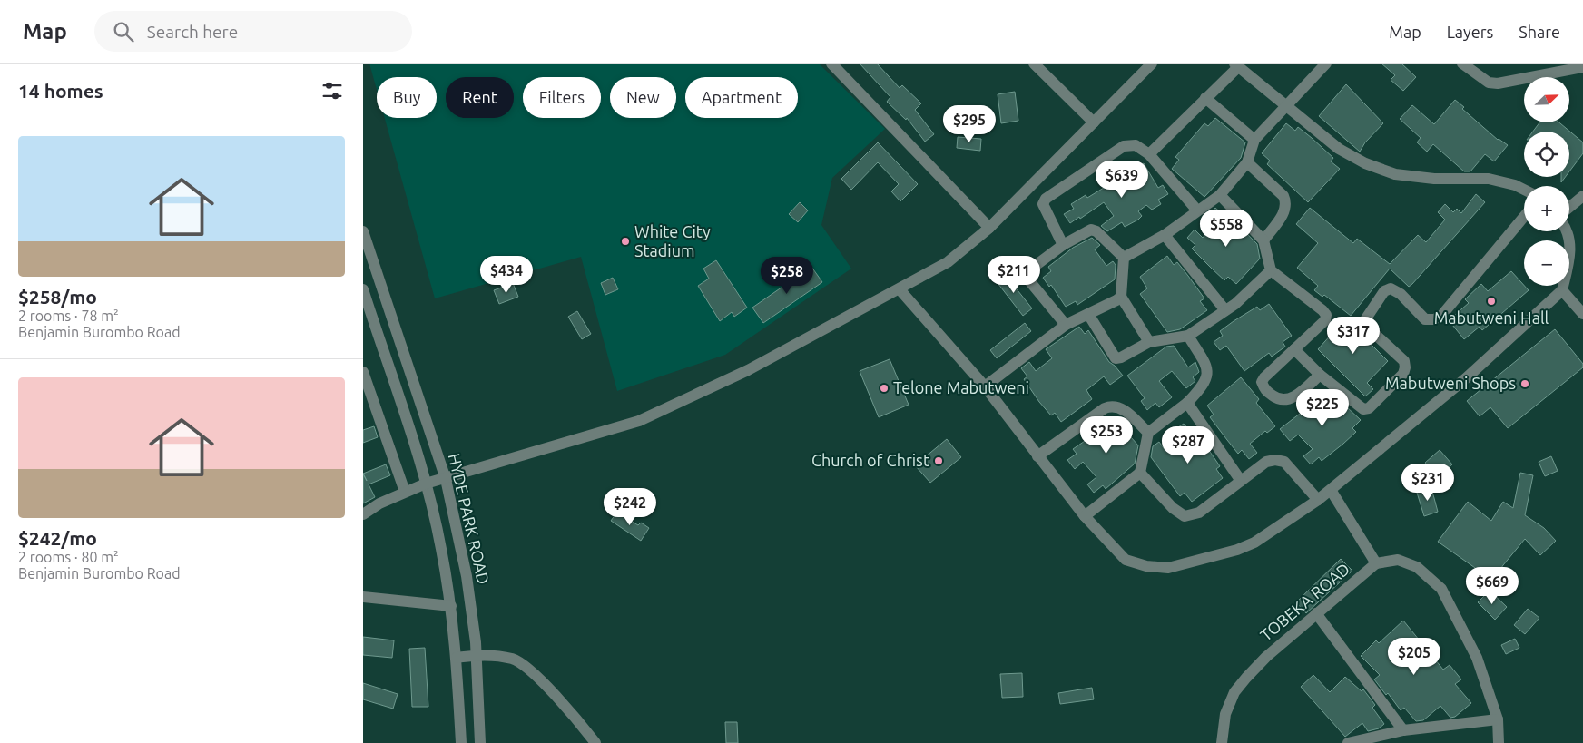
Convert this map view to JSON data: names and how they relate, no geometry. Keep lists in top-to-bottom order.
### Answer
{
  "streets": {
    "street": ["HYDE PARK ROAD", "TOBEKA ROAD"]
  },
  "places": [
    "White City Stadium",
    "Mabutweni Hall",
    "Mabutweni Shops",
    "Telone Mabutweni",
    "Church of Christ"
  ],
  "north": "top right",
  "page": {
    "header": "Map",
    "search": "Search here",
    "nav": ["Map", "Layers", "Share"],
    "heading": "14 homes",
    "map_buttons": ["+", "−"],
    "chip": [
      "Buy",
      "Rent",
      "Filters",
      "New",
      "Apartment"
    ],
    "price": [
      "$295",
      "$639",
      "$558",
      "$434",
      "$211",
      "$258",
      "$317",
      "$225",
      "$253",
      "$287",
      "$231",
      "$242",
      "$669",
      "$205"
    ],
    "list": [
      {
        "name": "$258/mo",
        "note": "2 rooms · 78 m² · Benjamin Burombo Road"
      },
      {
        "name": "$242/mo",
        "note": "2 rooms · 80 m² · Benjamin Burombo Road"
      }
    ]
  }
}
